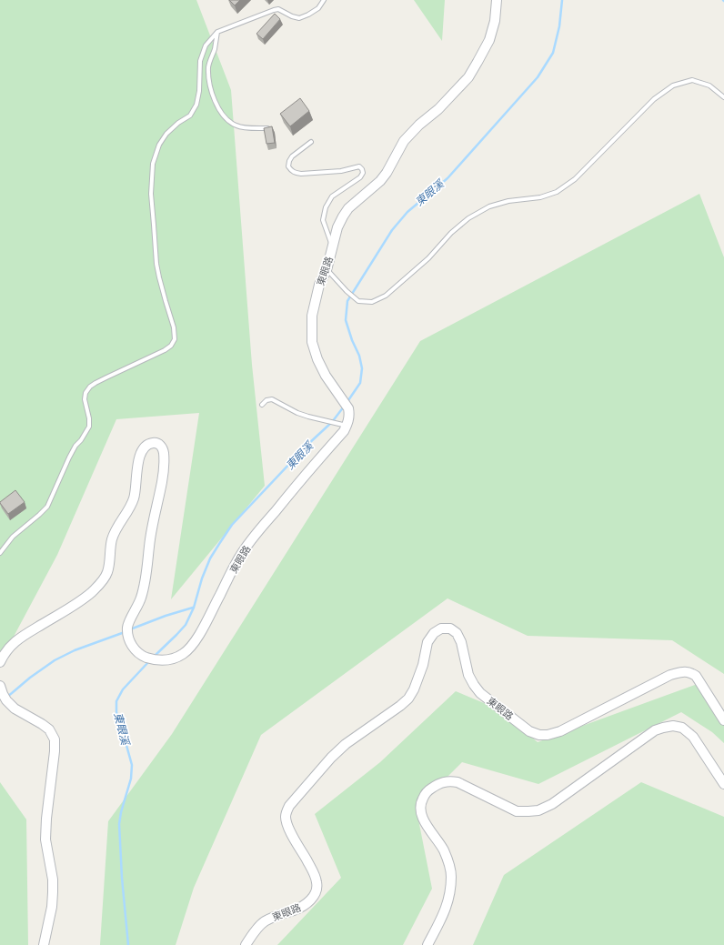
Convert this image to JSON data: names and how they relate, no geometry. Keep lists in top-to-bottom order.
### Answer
{
  "streets": {
    "street": ["東眼路"]
  },
  "water": ["東眼溪"]
}
